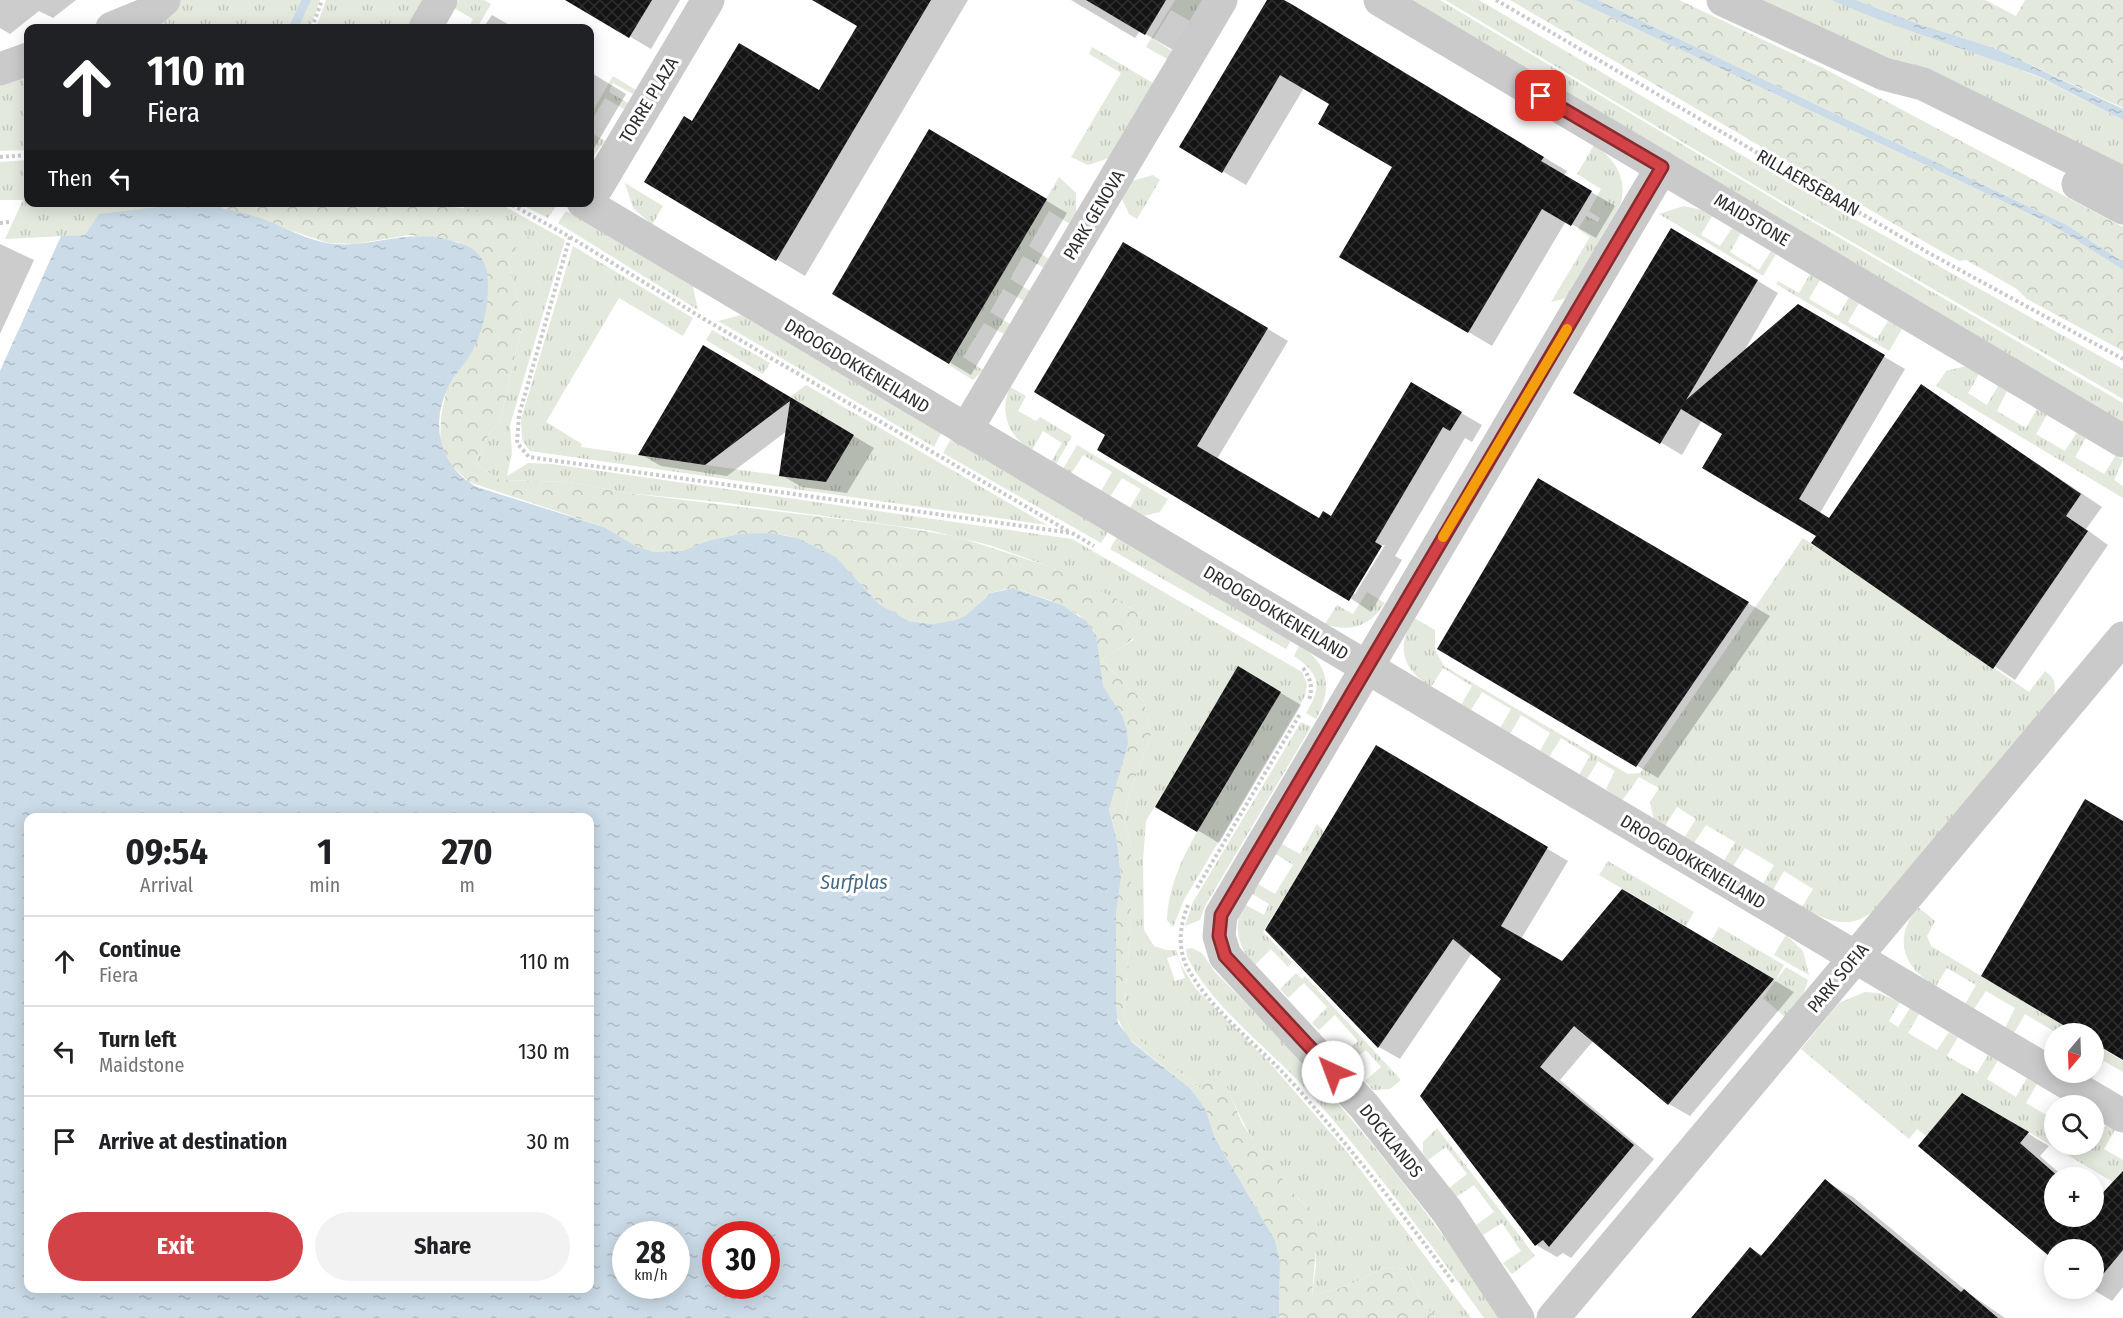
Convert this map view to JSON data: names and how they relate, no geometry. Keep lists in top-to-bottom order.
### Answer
{
  "streets": {
    "street": [
      "TORRE PLAZA",
      "PARK GENOVA",
      "MAIDSTONE",
      "DROOGDOKKENEILAND",
      "PARK SOFIA",
      "DOCKLANDS"
    ],
    "path": ["RILLAERSEBAAN"]
  },
  "crossings": [
    ["PARK GENOVA", "DROOGDOKKENEILAND"],
    ["MAIDSTONE", "DOCKLANDS"],
    ["DROOGDOKKENEILAND", "PARK SOFIA"],
    ["DROOGDOKKENEILAND", "DOCKLANDS"]
  ],
  "water": ["Surfplas"],
  "north": "bottom",
  "page": {
    "turn": ["110 m", "Fiera"],
    "then": "Then",
    "eta": [
      "09:54",
      "Arrival",
      "1",
      "min",
      "270",
      "m"
    ],
    "list": [
      {
        "name": "Continue",
        "note": "Fiera",
        "value": "110 m"
      },
      {
        "name": "Turn left",
        "note": "Maidstone",
        "value": "130 m"
      },
      {
        "name": "Arrive at destination",
        "value": "30 m"
      }
    ],
    "map_buttons": ["+", "−"],
    "buttons": ["Exit", "Share"],
    "speed": "28 km/h",
    "limit": "30"
  }
}
